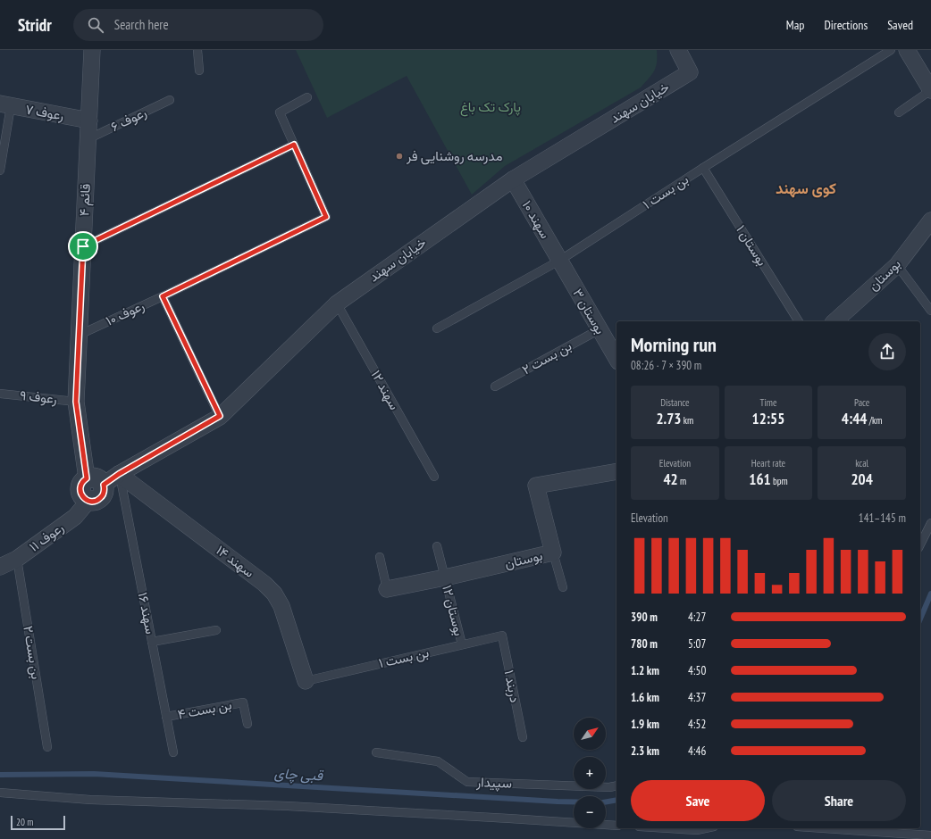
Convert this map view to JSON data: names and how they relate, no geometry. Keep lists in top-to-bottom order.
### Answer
{
  "streets": {
    "street": [
      "خیابان سهند",
      "رعوف ۷",
      "قائم ۴",
      "سهند ۱۰",
      "بوستان",
      "بوستان ۳",
      "رعوف ۱۱",
      "سهند ۱۴"
    ],
    "lane": [
      "رعوف ۶",
      "بن بست ۱",
      "بوستان ۱",
      "رعوف ۱۰",
      "بن بست ۲",
      "سهند ۱۲",
      "رعوف ۹",
      "بوستان ۱۲",
      "سهند ۱۶",
      "دربند ۱",
      "بن بست ۴",
      "سپیدار"
    ]
  },
  "crossings": [
    ["خیابان سهند", "قائم ۴"],
    ["خیابان سهند", "سهند ۱۰"],
    ["خیابان سهند", "سهند ۱۲"],
    ["خیابان سهند", "سهند ۱۴"],
    ["خیابان سهند", "سهند ۱۶"],
    ["رعوف ۷", "قائم ۴"],
    ["رعوف ۶", "قائم ۴"],
    ["بن بست ۱", "سهند ۱۰"],
    ["بن بست ۱", "بوستان ۱"],
    ["بن بست ۱", "بوستان ۳"],
    ["بن بست ۱", "سهند ۱۴"],
    ["بن بست ۱", "بوستان ۱۲"],
    ["بن بست ۱", "دربند ۱"],
    ["قائم ۴", "رعوف ۱۰"],
    ["قائم ۴", "رعوف ۹"],
    ["قائم ۴", "سهند ۱۴"],
    ["قائم ۴", "سهند ۱۶"],
    ["سهند ۱۰", "بوستان ۳"],
    ["بوستان", "بوستان ۱۲"],
    ["بوستان ۳", "بن بست ۲"],
    ["بن بست ۲", "رعوف ۱۱"],
    ["سهند ۱۴", "سهند ۱۶"],
    ["سهند ۱۶", "بن بست ۴"]
  ],
  "districts": ["کوی سهند"],
  "water": ["قبی چای"],
  "parks": ["پارک تک باغ"],
  "places": ["مدرسه روشنایی فر"],
  "scale_bar": "20 m",
  "north": "top right",
  "page": {
    "header": "Stridr",
    "search": "Search here",
    "nav": ["Map", "Directions", "Saved"],
    "heading": ["Morning run", "08:26 · 7 × 390 m"],
    "stats": [
      ["Distance", "2.73 km"],
      ["Time", "12:55"],
      ["Pace", "4:44 /km"],
      ["Elevation", "42 m"],
      ["Heart rate", "161 bpm"],
      ["kcal", "204"]
    ],
    "chart": ["Elevation", "141–145 m"],
    "list": [
      {
        "name": "390 m",
        "note": "4:27"
      },
      {
        "name": "780 m",
        "note": "5:07"
      },
      {
        "name": "1.2 km",
        "note": "4:50"
      },
      {
        "name": "1.6 km",
        "note": "4:37"
      },
      {
        "name": "1.9 km",
        "note": "4:52"
      },
      {
        "name": "2.3 km",
        "note": "4:46"
      }
    ],
    "map_buttons": ["+", "−"],
    "buttons": ["Save", "Share"],
    "scale": "20 m"
  }
}
